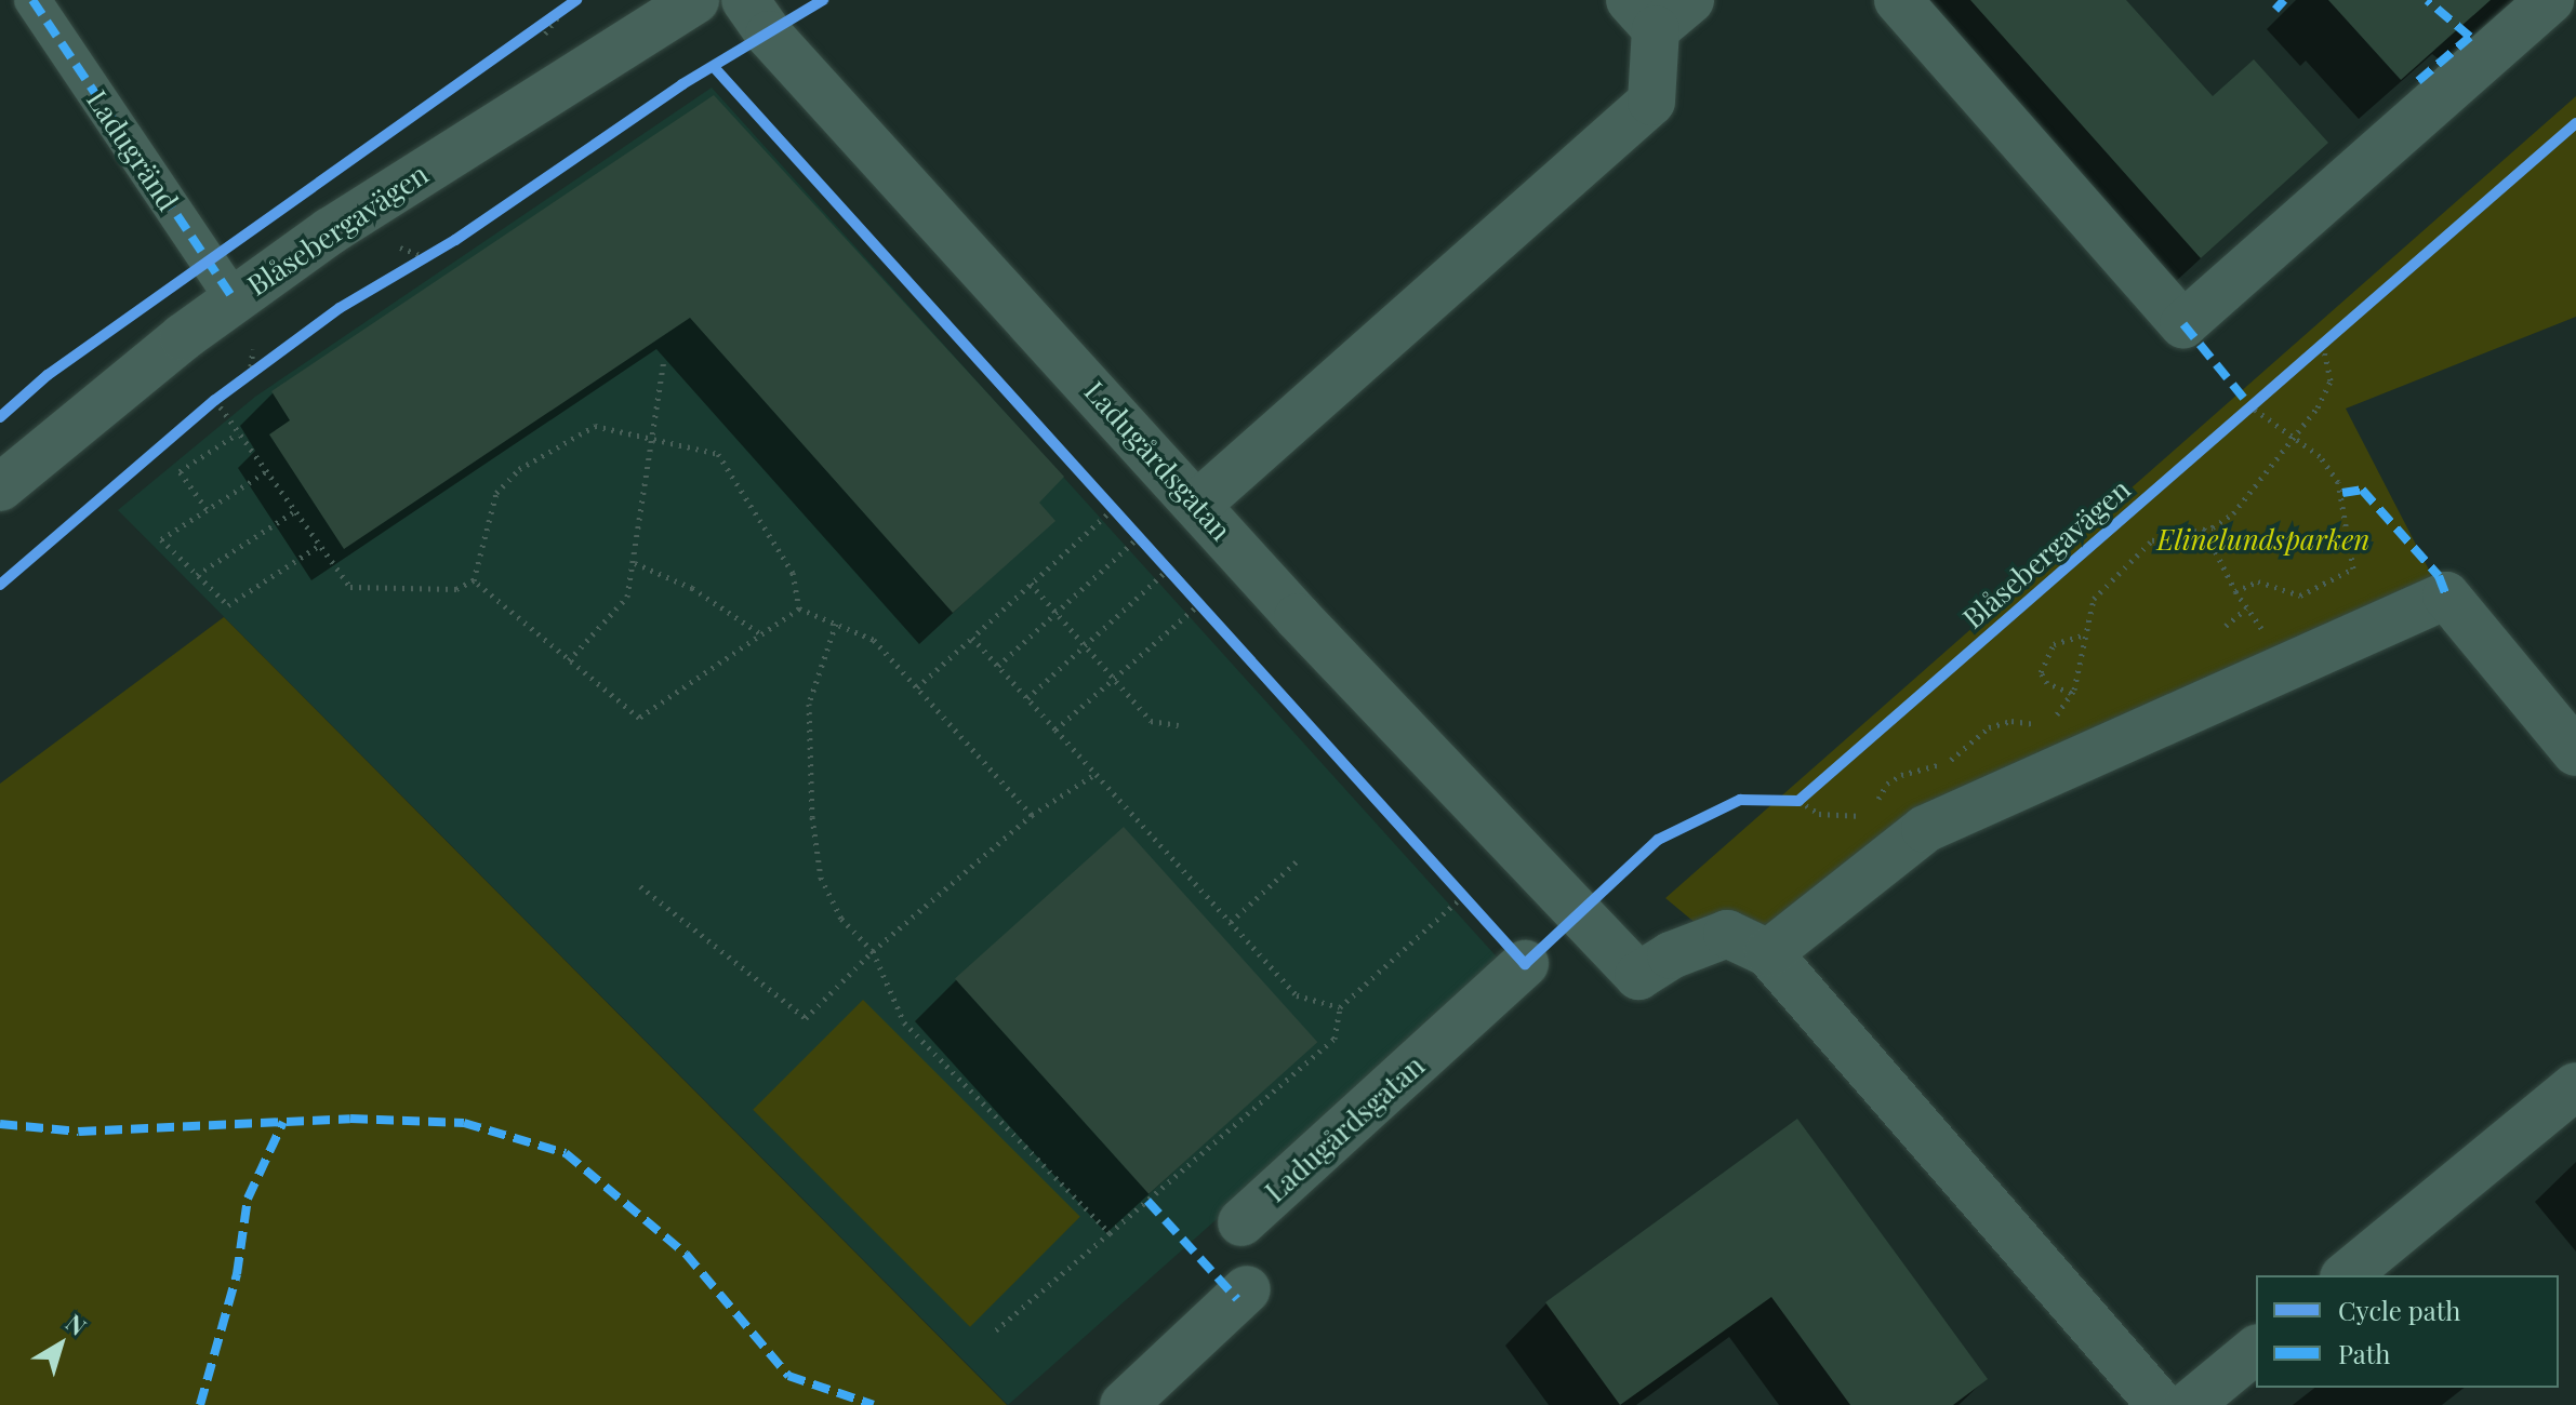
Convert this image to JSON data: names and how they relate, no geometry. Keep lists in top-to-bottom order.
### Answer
{
  "streets": {
    "street": ["Ladugränd", "Blåsebergavägen", "Ladugårdsgatan"]
  },
  "crossings": [
    ["Ladugränd", "Blåsebergavägen"]
  ],
  "parks": ["Elinelundsparken"],
  "legend": ["Cycle path", "Path"],
  "north": "top right"
}
